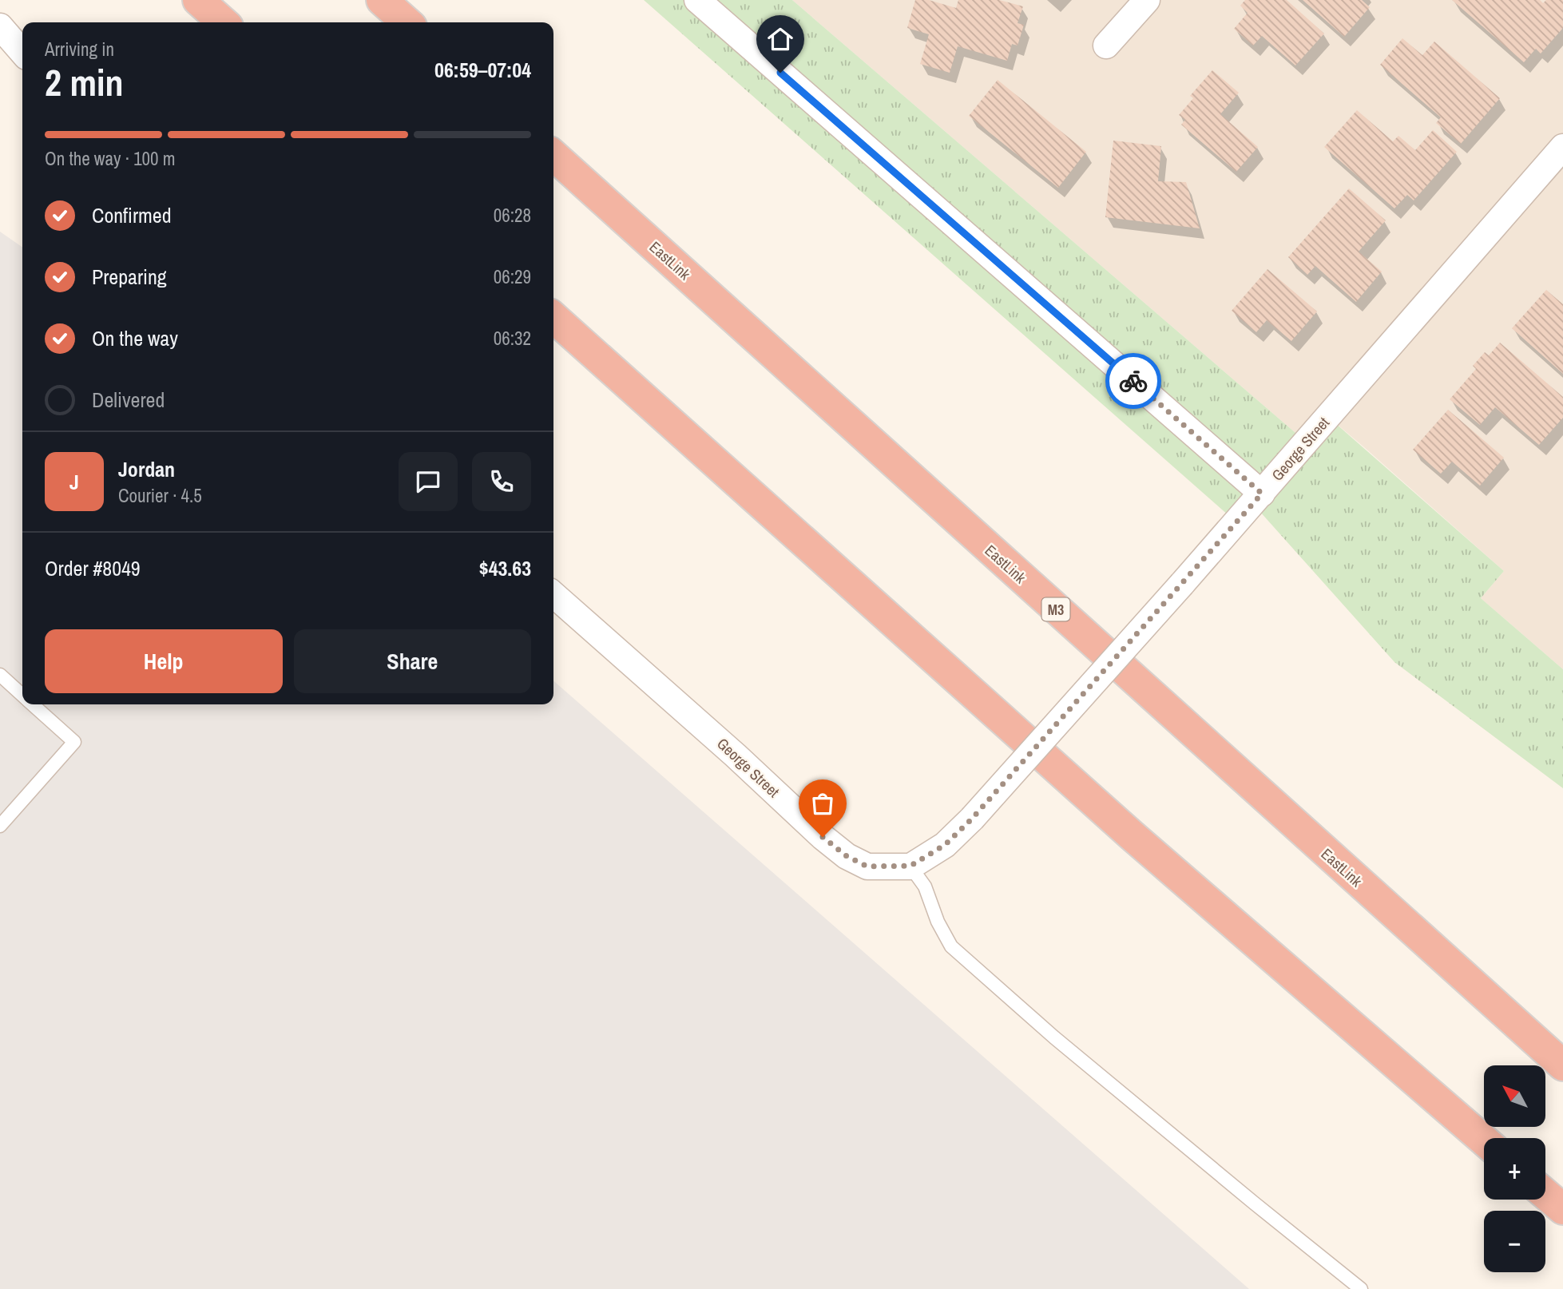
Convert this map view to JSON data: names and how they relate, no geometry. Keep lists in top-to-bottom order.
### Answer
{
  "streets": {
    "highway": ["EastLink", "M3"],
    "street": ["George Street"]
  },
  "north": "top left",
  "page": {
    "heading": ["2 min", "Arriving in", "06:59–07:04"],
    "panel": [
      "Jordan",
      "Courier · 4.5",
      "Order #8049",
      "$43.63"
    ],
    "bar": "On the way · 100 m",
    "list": [
      ["Confirmed", "06:28"],
      ["Preparing", "06:29"],
      ["On the way", "06:32"],
      "Delivered"
    ],
    "round": "J",
    "buttons": ["Help", "Share"],
    "map_buttons": ["+", "−"]
  }
}
